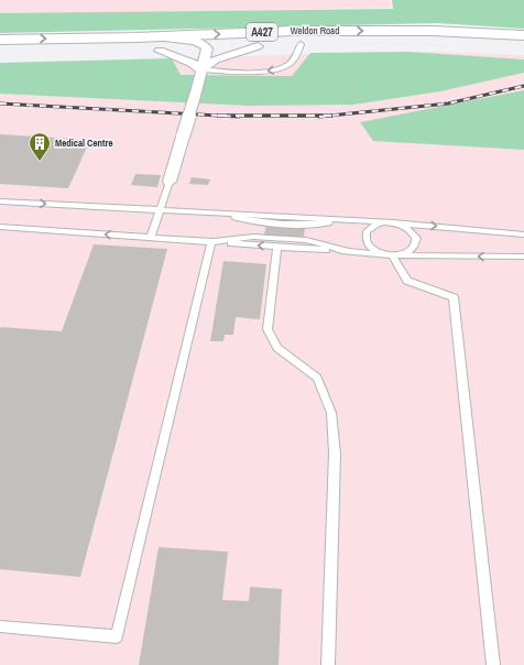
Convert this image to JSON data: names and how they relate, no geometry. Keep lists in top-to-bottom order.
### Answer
{
  "streets": {
    "highway": ["Weldon Road", "A427"]
  },
  "places": {
    "building": ["Medical Centre"]
  }
}
